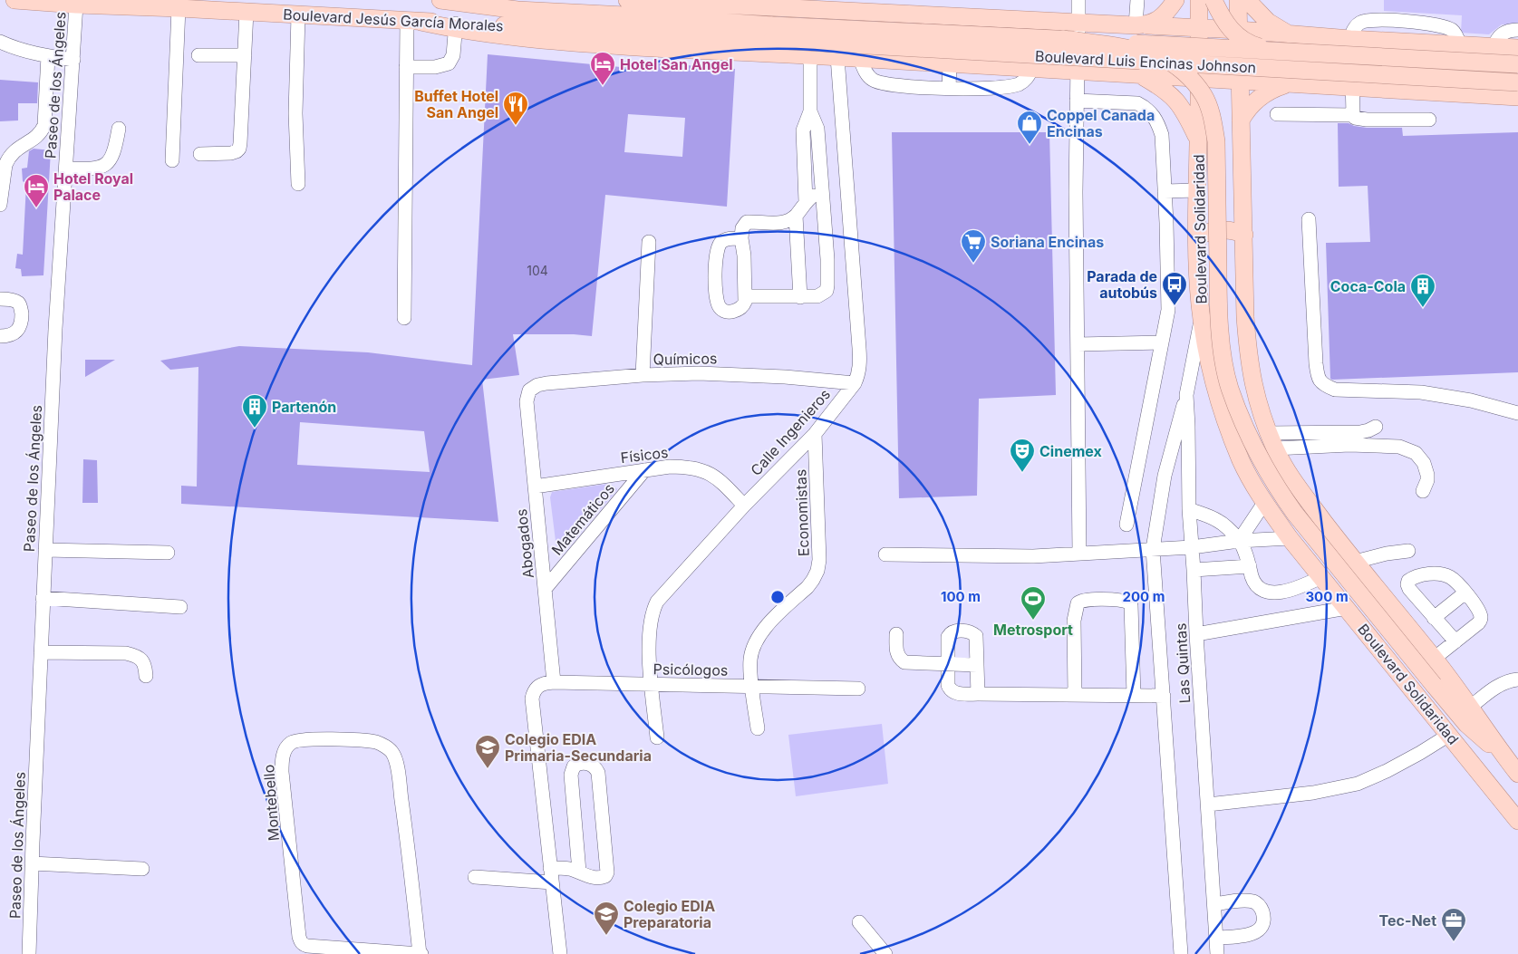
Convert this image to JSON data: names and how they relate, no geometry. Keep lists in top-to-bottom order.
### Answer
{
  "streets": {
    "main road": ["Boulevard Jesús García Morales", "Boulevard Luis Encinas Johnson", "Boulevard Solidaridad"],
    "street": [
      "Paseo de los Ángeles",
      "Químicos",
      "Calle Ingenieros",
      "Físicos",
      "Economistas",
      "Matemáticos",
      "Abogados",
      "Las Quintas",
      "Psicólogos",
      "Montebello"
    ]
  },
  "crossings": [
    ["Boulevard Jesús García Morales", "Boulevard Luis Encinas Johnson"],
    ["Boulevard Jesús García Morales", "Paseo de los Ángeles"],
    ["Boulevard Solidaridad", "Las Quintas"],
    ["Químicos", "Calle Ingenieros"],
    ["Químicos", "Abogados"],
    ["Calle Ingenieros", "Físicos"],
    ["Calle Ingenieros", "Economistas"],
    ["Calle Ingenieros", "Psicólogos"],
    ["Físicos", "Matemáticos"],
    ["Físicos", "Abogados"],
    ["Economistas", "Psicólogos"],
    ["Matemáticos", "Abogados"],
    ["Abogados", "Psicólogos"]
  ],
  "places": {
    "hotel": ["Hotel San Angel", "Hotel Royal Palace"],
    "restaurant": ["Buffet Hotel San Angel"],
    "shop": ["Coppel Canada Encinas"],
    "supermarket": ["Soriana Encinas"],
    "bus stop": ["Parada de autobús"],
    "building": ["Coca-Cola", "Partenón"],
    "theatre": ["Cinemex"],
    "sports": ["Metrosport"],
    "school or university": ["Colegio EDIA Primaria-Secundaria", "Colegio EDIA Preparatoria"],
    "office": ["Tec-Net"]
  },
  "house_numbers": ["104"],
  "rings": ["100 m", "200 m", "300 m"]
}
